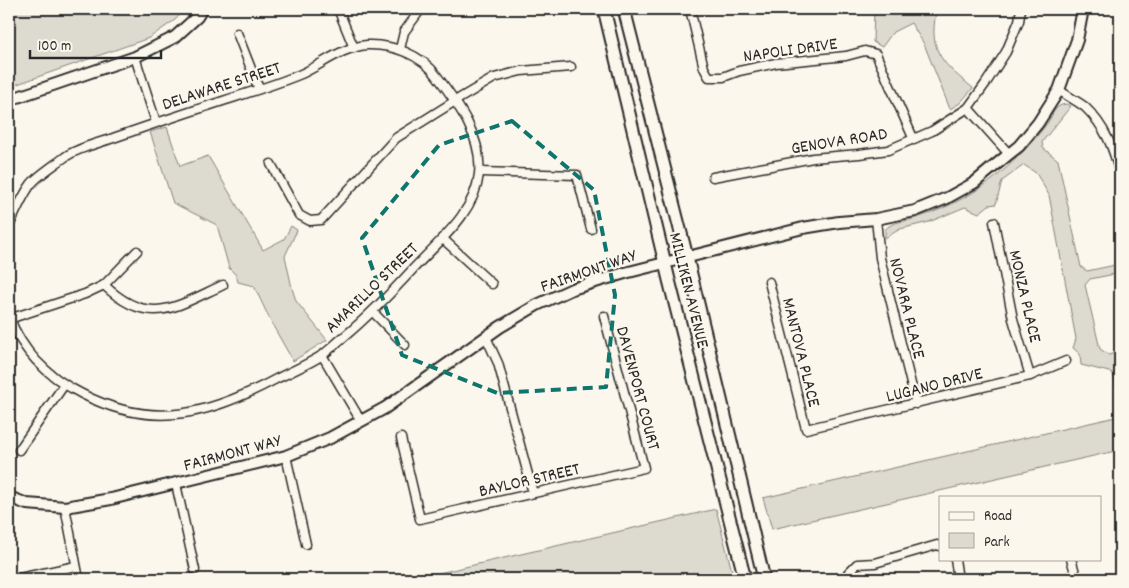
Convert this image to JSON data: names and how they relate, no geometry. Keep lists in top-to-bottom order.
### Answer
{
  "streets": {
    "main road": ["MILLIKEN AVENUE"],
    "street": [
      "NAPOLI DRIVE",
      "DELAWARE STREET",
      "GENOVA ROAD",
      "FAIRMONT WAY",
      "AMARILLO STREET",
      "MONZA PLACE",
      "NOVARA PLACE",
      "MANTOVA PLACE",
      "LUGANO DRIVE",
      "DAVENPORT COURT",
      "BAYLOR STREET"
    ]
  },
  "crossings": [
    ["NAPOLI DRIVE", "GENOVA ROAD"],
    ["DELAWARE STREET", "AMARILLO STREET"],
    ["FAIRMONT WAY", "MILLIKEN AVENUE"],
    ["FAIRMONT WAY", "NOVARA PLACE"],
    ["MONZA PLACE", "LUGANO DRIVE"],
    ["NOVARA PLACE", "LUGANO DRIVE"],
    ["MANTOVA PLACE", "LUGANO DRIVE"],
    ["DAVENPORT COURT", "BAYLOR STREET"]
  ],
  "legend": ["Road", "Park"],
  "scale_bar": "100 m"
}
